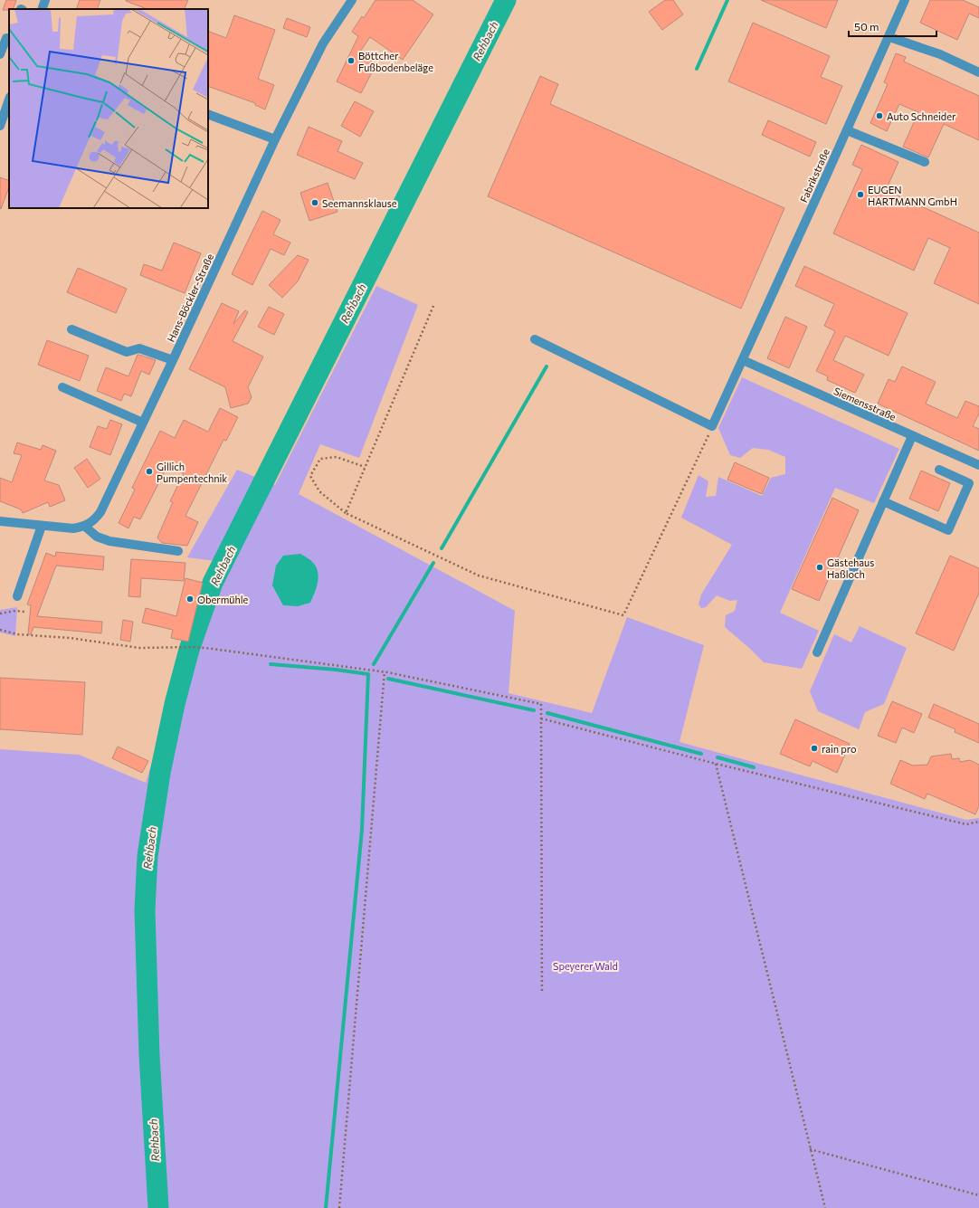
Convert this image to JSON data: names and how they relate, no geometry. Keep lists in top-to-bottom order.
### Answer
{
  "streets": {
    "street": ["Fabrikstraße", "Hans-Böckler-Straße", "Siemensstraße"]
  },
  "crossings": [
    ["Fabrikstraße", "Siemensstraße"]
  ],
  "water": ["Rehbach"],
  "parks": ["Speyerer Wald"],
  "places": [
    "Böttcher Fußbodenbeläge",
    "Auto Schneider",
    "EUGEN HARTMANN GmbH",
    "Seemannsklause",
    "Gillich Pumpentechnik",
    "Gästehaus Haßloch",
    "Obermühle",
    "rain pro"
  ],
  "scale_bar": "50 m"
}
